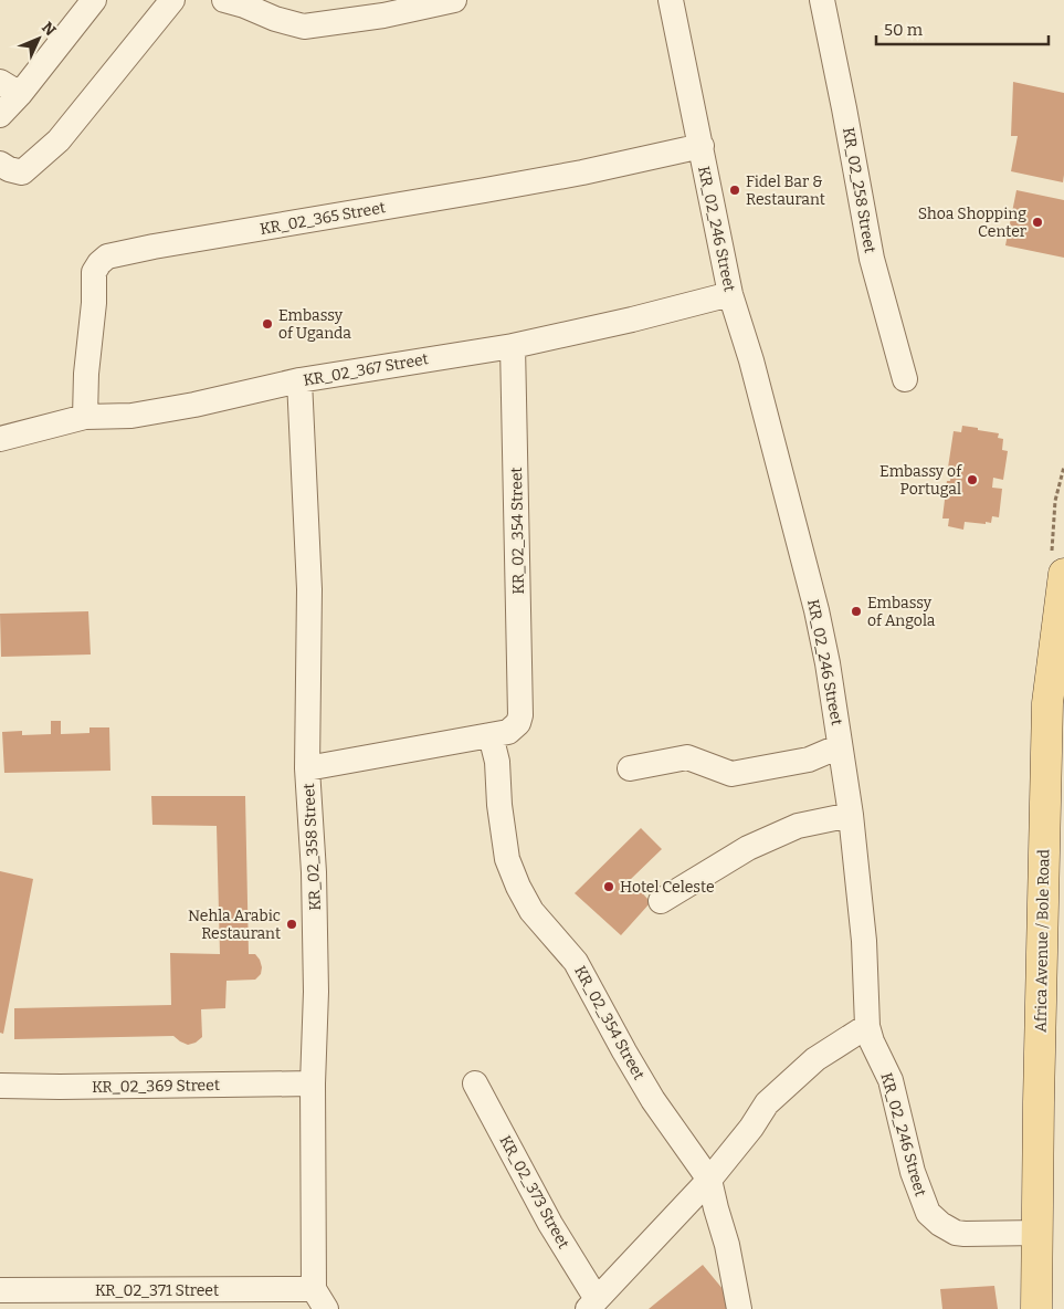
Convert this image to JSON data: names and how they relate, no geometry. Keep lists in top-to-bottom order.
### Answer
{
  "streets": {
    "main road": ["Africa Avenue / Bole Road"],
    "street": [
      "KR_02_258 Street",
      "KR_02_365 Street",
      "KR_02_246 Street",
      "KR_02_367 Street",
      "KR_02_354 Street",
      "KR_02_358 Street",
      "KR_02_369 Street",
      "KR_02_373 Street",
      "KR_02_371 Street"
    ]
  },
  "crossings": [
    ["KR_02_365 Street", "KR_02_246 Street"],
    ["KR_02_365 Street", "KR_02_367 Street"],
    ["KR_02_246 Street", "KR_02_367 Street"],
    ["KR_02_246 Street", "Africa Avenue / Bole Road"],
    ["KR_02_246 Street", "KR_02_373 Street"],
    ["KR_02_367 Street", "KR_02_354 Street"],
    ["KR_02_367 Street", "KR_02_358 Street"],
    ["KR_02_354 Street", "KR_02_373 Street"],
    ["KR_02_358 Street", "KR_02_369 Street"],
    ["KR_02_358 Street", "KR_02_371 Street"]
  ],
  "places": [
    "Fidel Bar & Restaurant",
    "Shoa Shopping Center",
    "Embassy of Uganda",
    "Embassy of Portugal",
    "Embassy of Angola",
    "Hotel Celeste",
    "Nehla Arabic Restaurant"
  ],
  "scale_bar": "50 m",
  "north": "top right"
}
